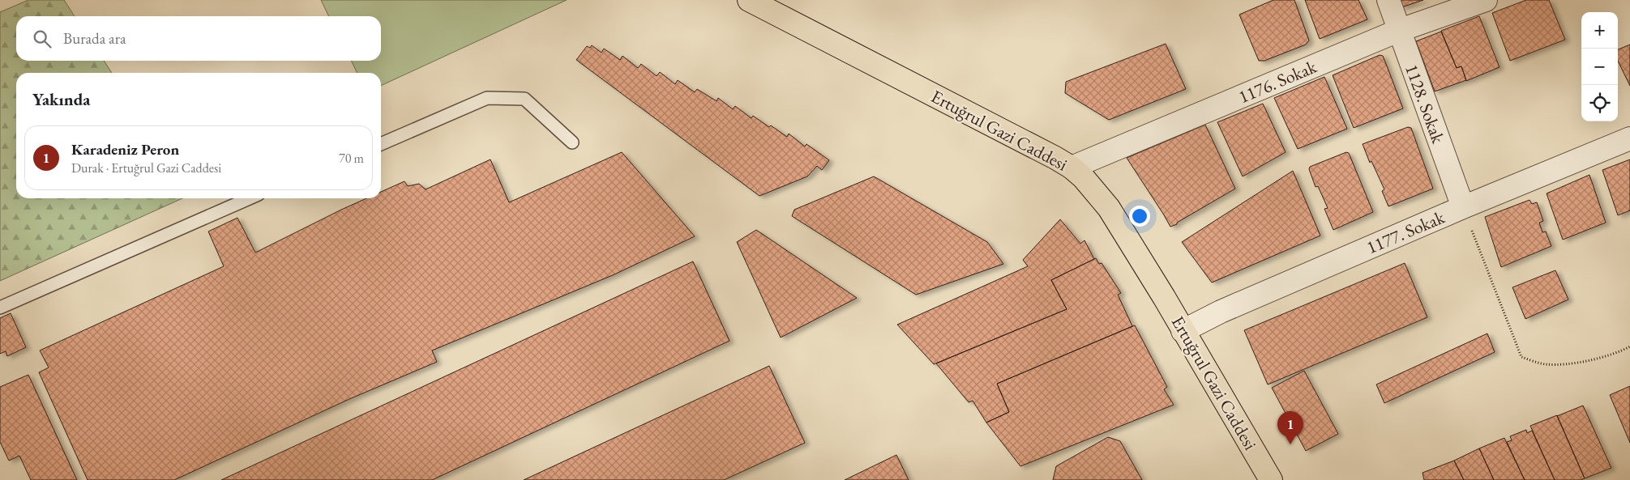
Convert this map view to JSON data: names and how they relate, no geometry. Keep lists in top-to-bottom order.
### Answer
{
  "streets": {
    "main road": ["Ertuğrul Gazi Caddesi"],
    "street": ["1176. Sokak", "1128. Sokak", "1177. Sokak"]
  },
  "crossings": [
    ["1176. Sokak", "1128. Sokak"],
    ["1176. Sokak", "Ertuğrul Gazi Caddesi"],
    ["1128. Sokak", "1177. Sokak"],
    ["Ertuğrul Gazi Caddesi", "1177. Sokak"]
  ],
  "page": {
    "map_buttons": ["+", "−"],
    "search": "Burada ara",
    "heading": "Yakında",
    "list": [
      {
        "mark": "1",
        "name": "Karadeniz Peron",
        "note": "Durak · Ertuğrul Gazi Caddesi",
        "value": "70 m"
      }
    ],
    "pins": "1"
  }
}
